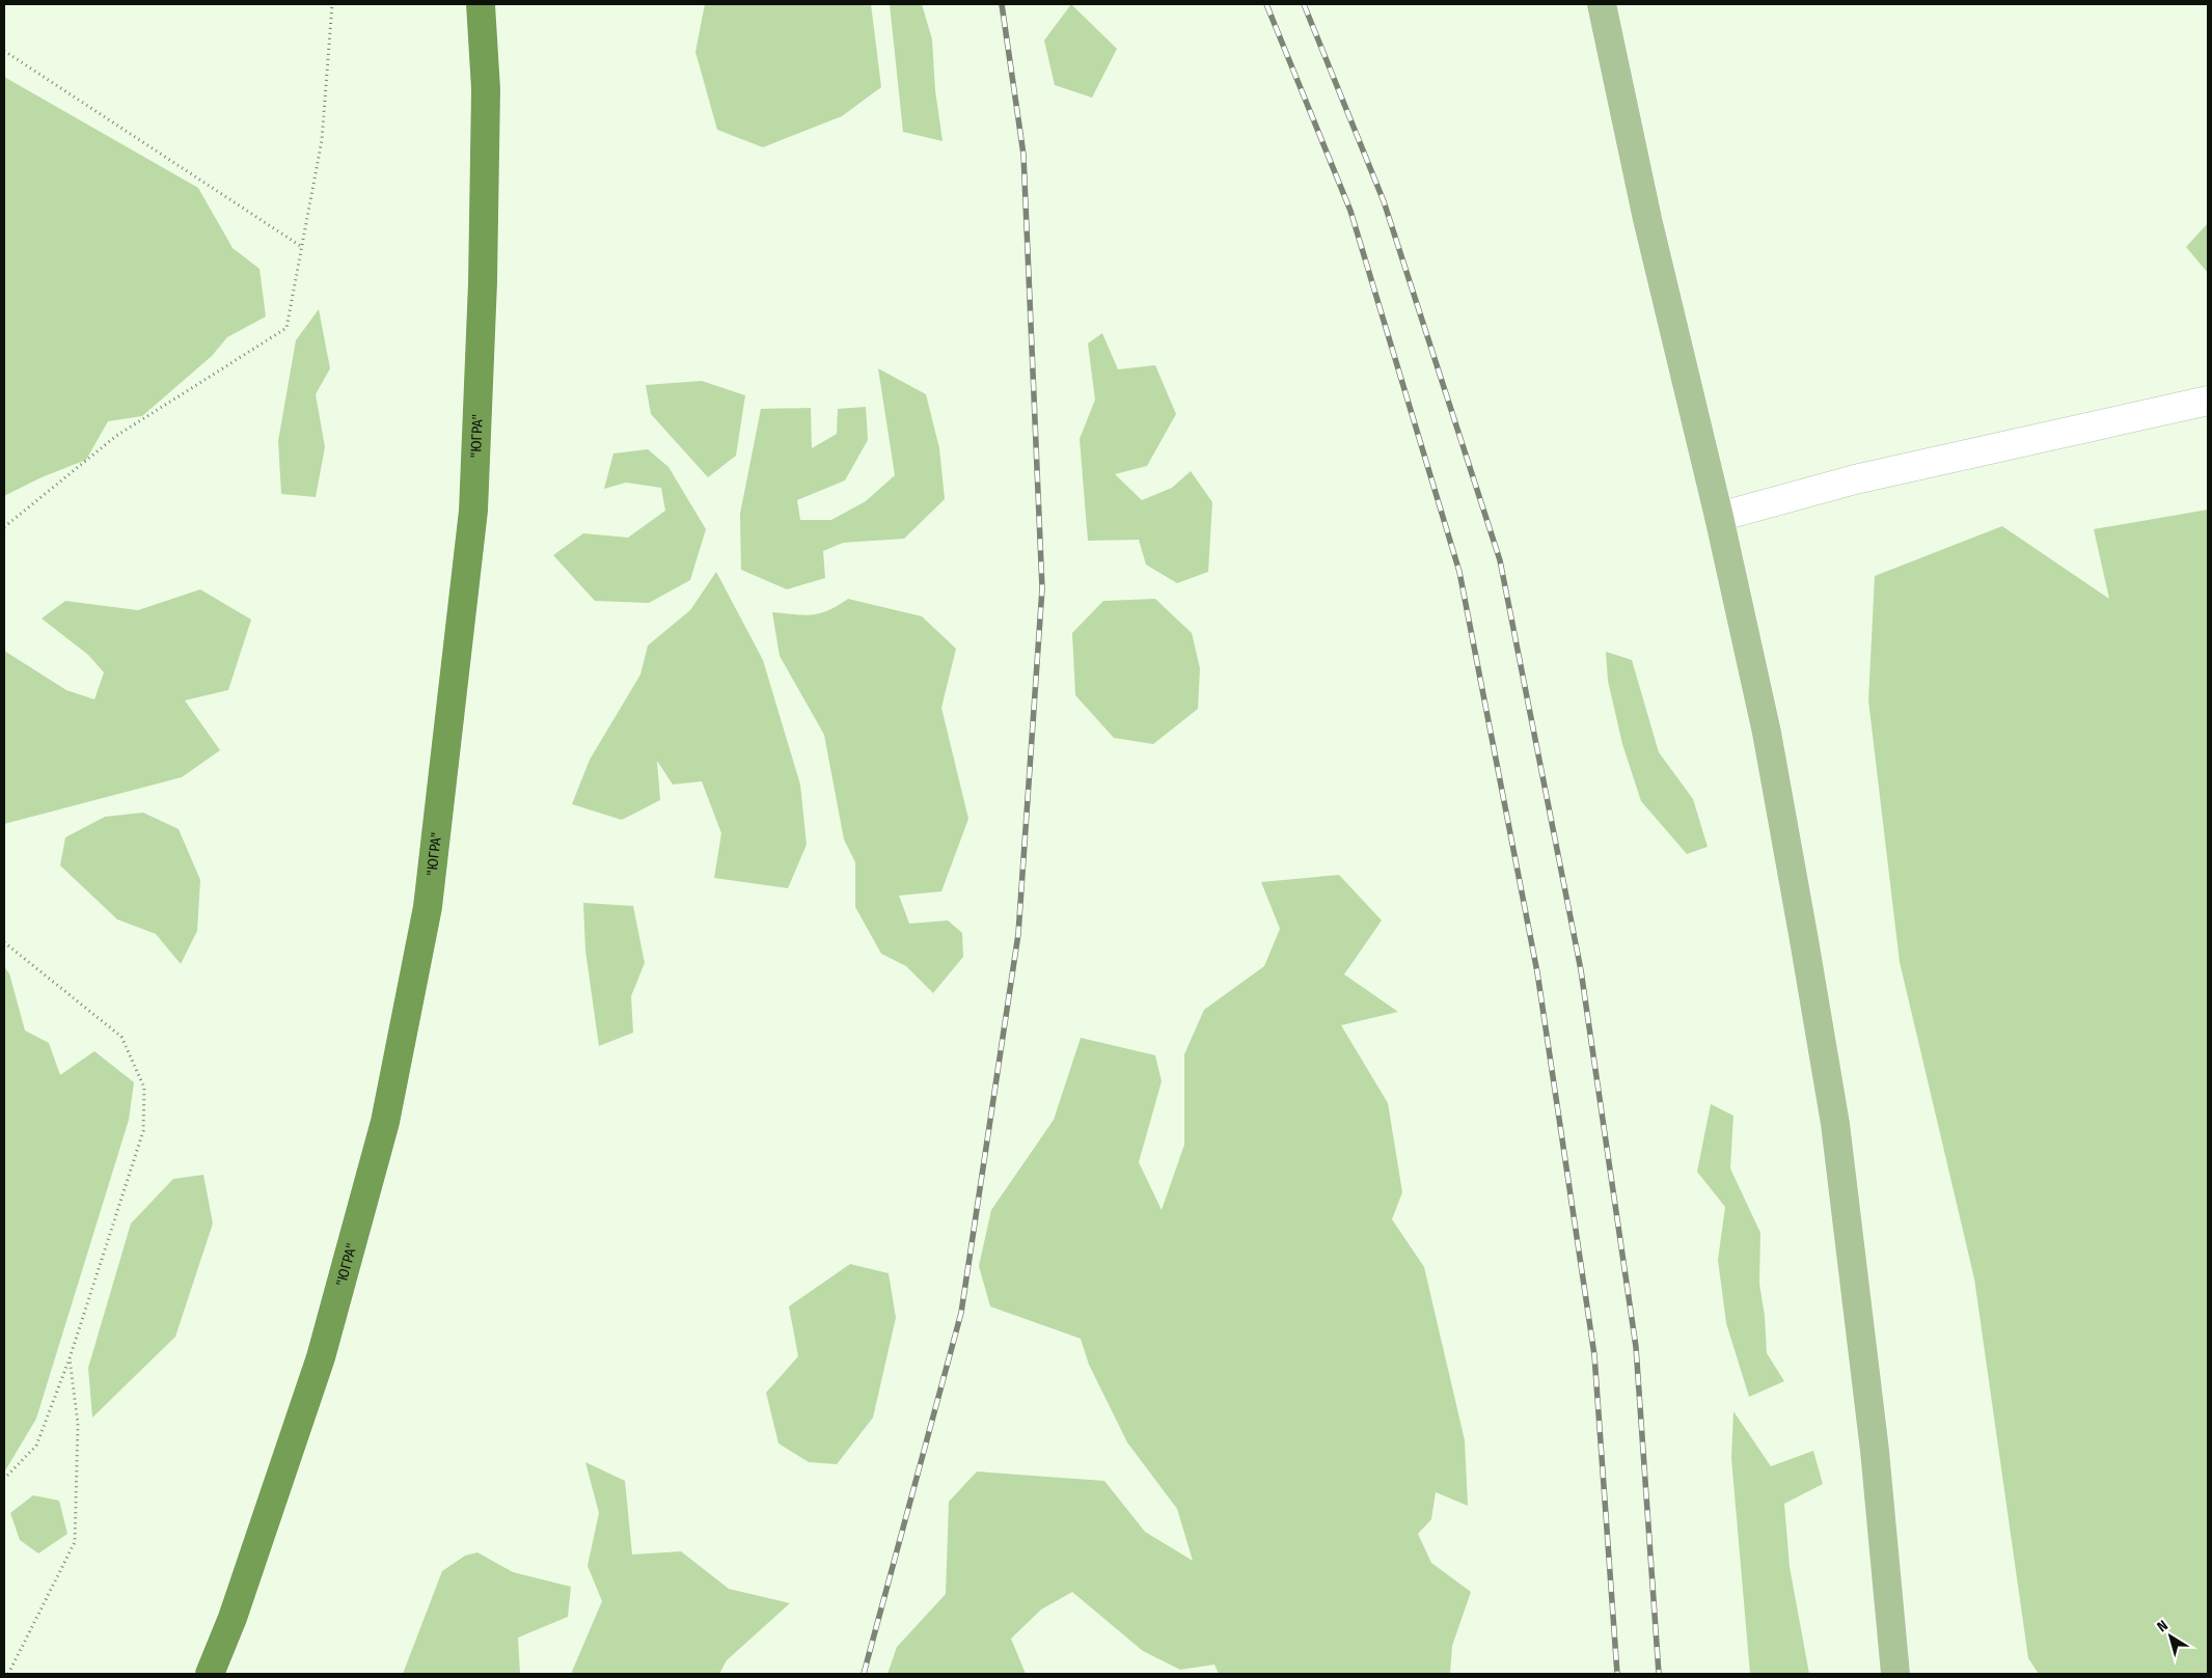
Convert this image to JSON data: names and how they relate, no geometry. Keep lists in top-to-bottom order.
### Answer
{
  "streets": {
    "highway": ["\"ЮГРА\""]
  },
  "north": "top left"
}
